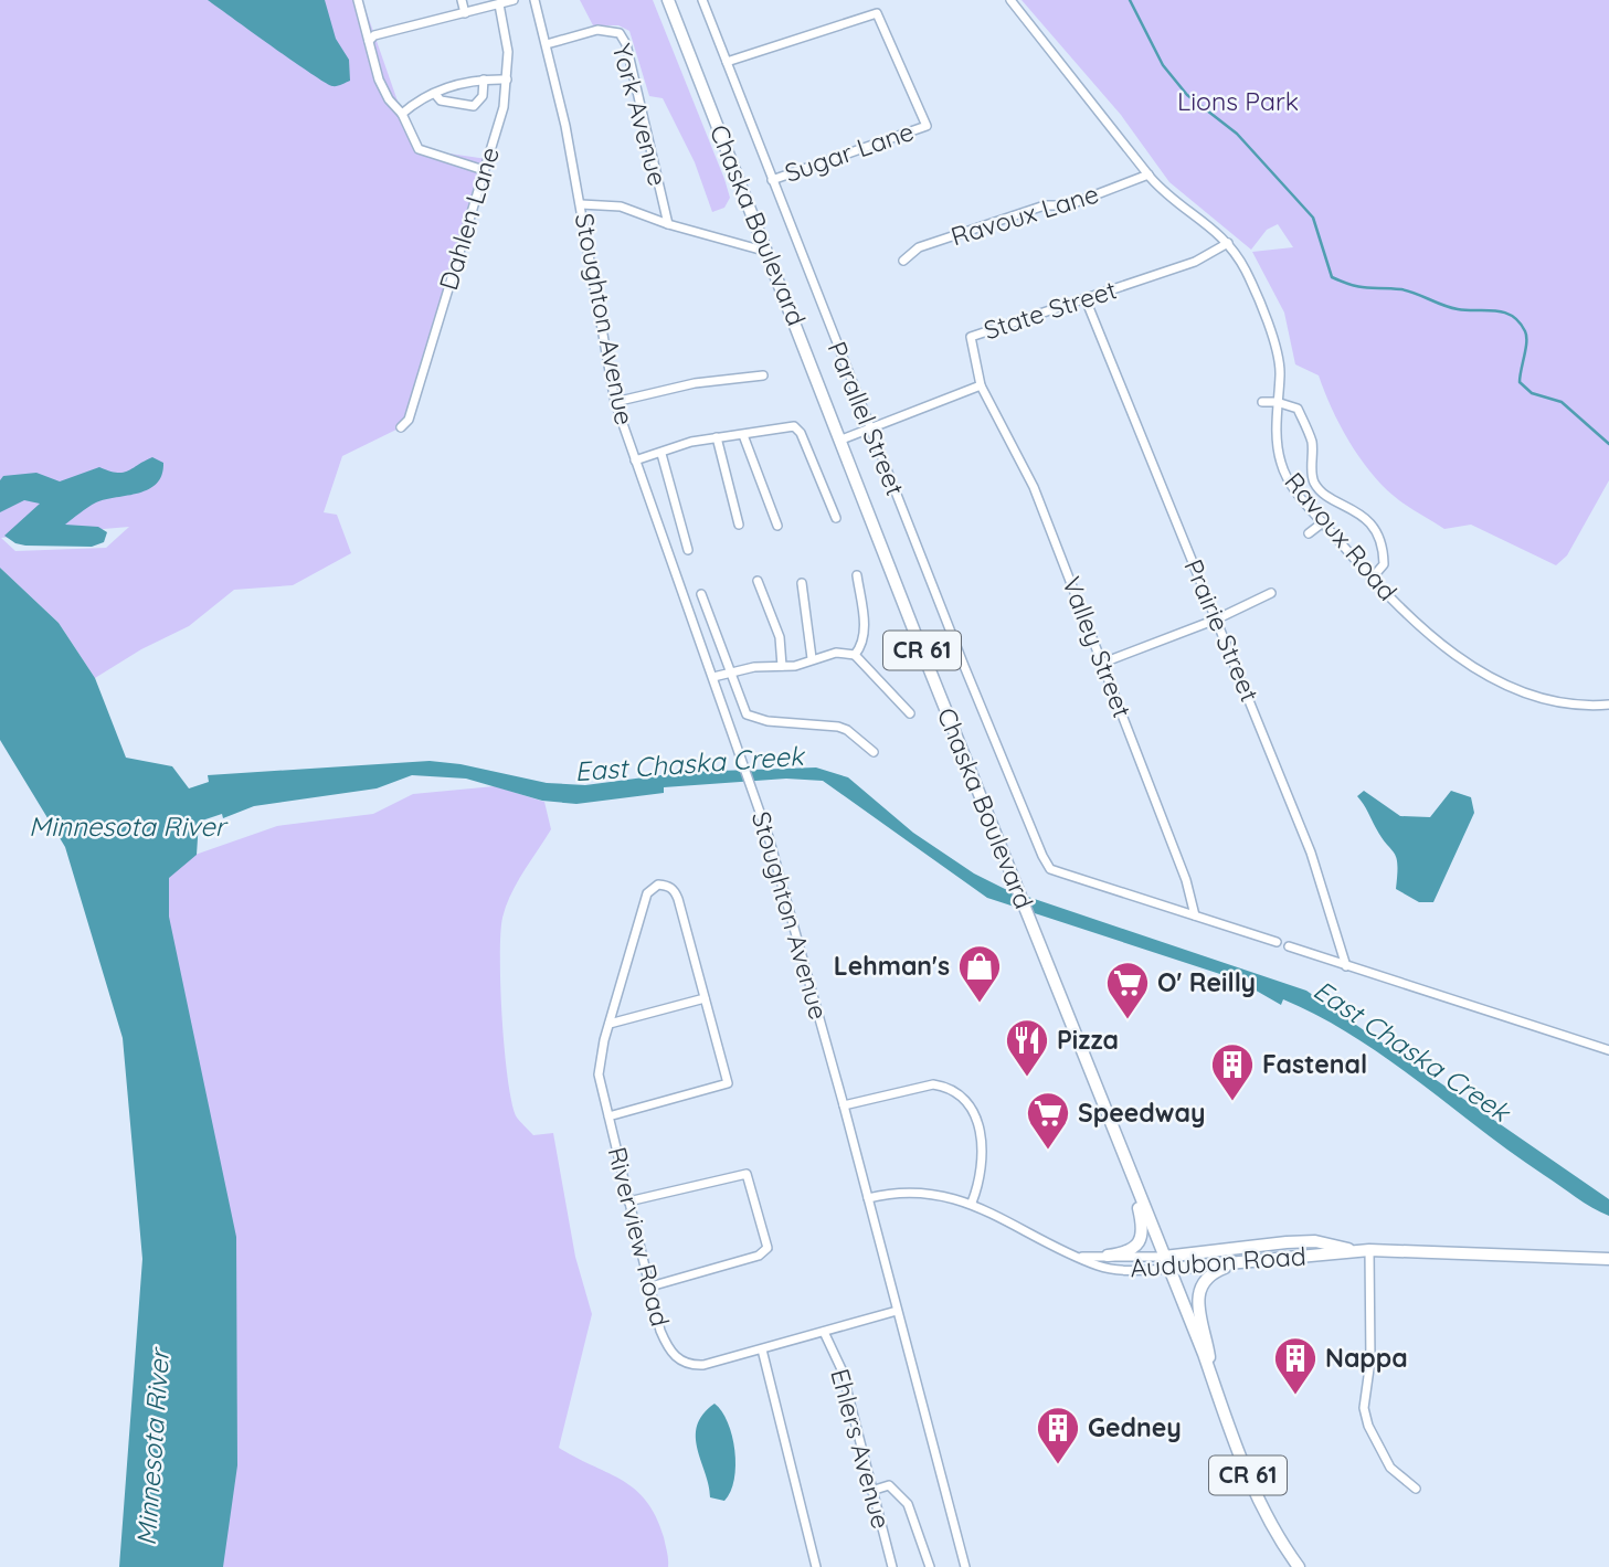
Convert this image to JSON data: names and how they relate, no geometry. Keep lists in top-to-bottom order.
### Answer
{
  "streets": {
    "main road": ["Chaska Boulevard", "CR 61", "Audubon Road"],
    "street": [
      "York Avenue",
      "Sugar Lane",
      "Ravoux Lane",
      "Dahlen Lane",
      "State Street",
      "Stoughton Avenue",
      "Parallel Street",
      "Ravoux Road",
      "Prairie Street",
      "Valley Street",
      "Riverview Road",
      "Ehlers Avenue"
    ]
  },
  "crossings": [
    ["York Avenue", "Stoughton Avenue"],
    ["Sugar Lane", "Parallel Street"],
    ["Ravoux Lane", "Ravoux Road"],
    ["Chaska Boulevard", "Audubon Road"],
    ["State Street", "Ravoux Road"],
    ["State Street", "Prairie Street"],
    ["State Street", "Valley Street"],
    ["Stoughton Avenue", "Riverview Road"],
    ["Stoughton Avenue", "Audubon Road"],
    ["Parallel Street", "Valley Street"],
    ["Riverview Road", "Ehlers Avenue"]
  ],
  "water": ["East Chaska Creek", "Minnesota River"],
  "parks": ["Lions Park"],
  "places": {
    "shop": ["Lehman's"],
    "supermarket": ["O' Reilly", "Speedway"],
    "restaurant": ["Pizza"],
    "building": ["Fastenal", "Nappa", "Gedney"]
  }
}
